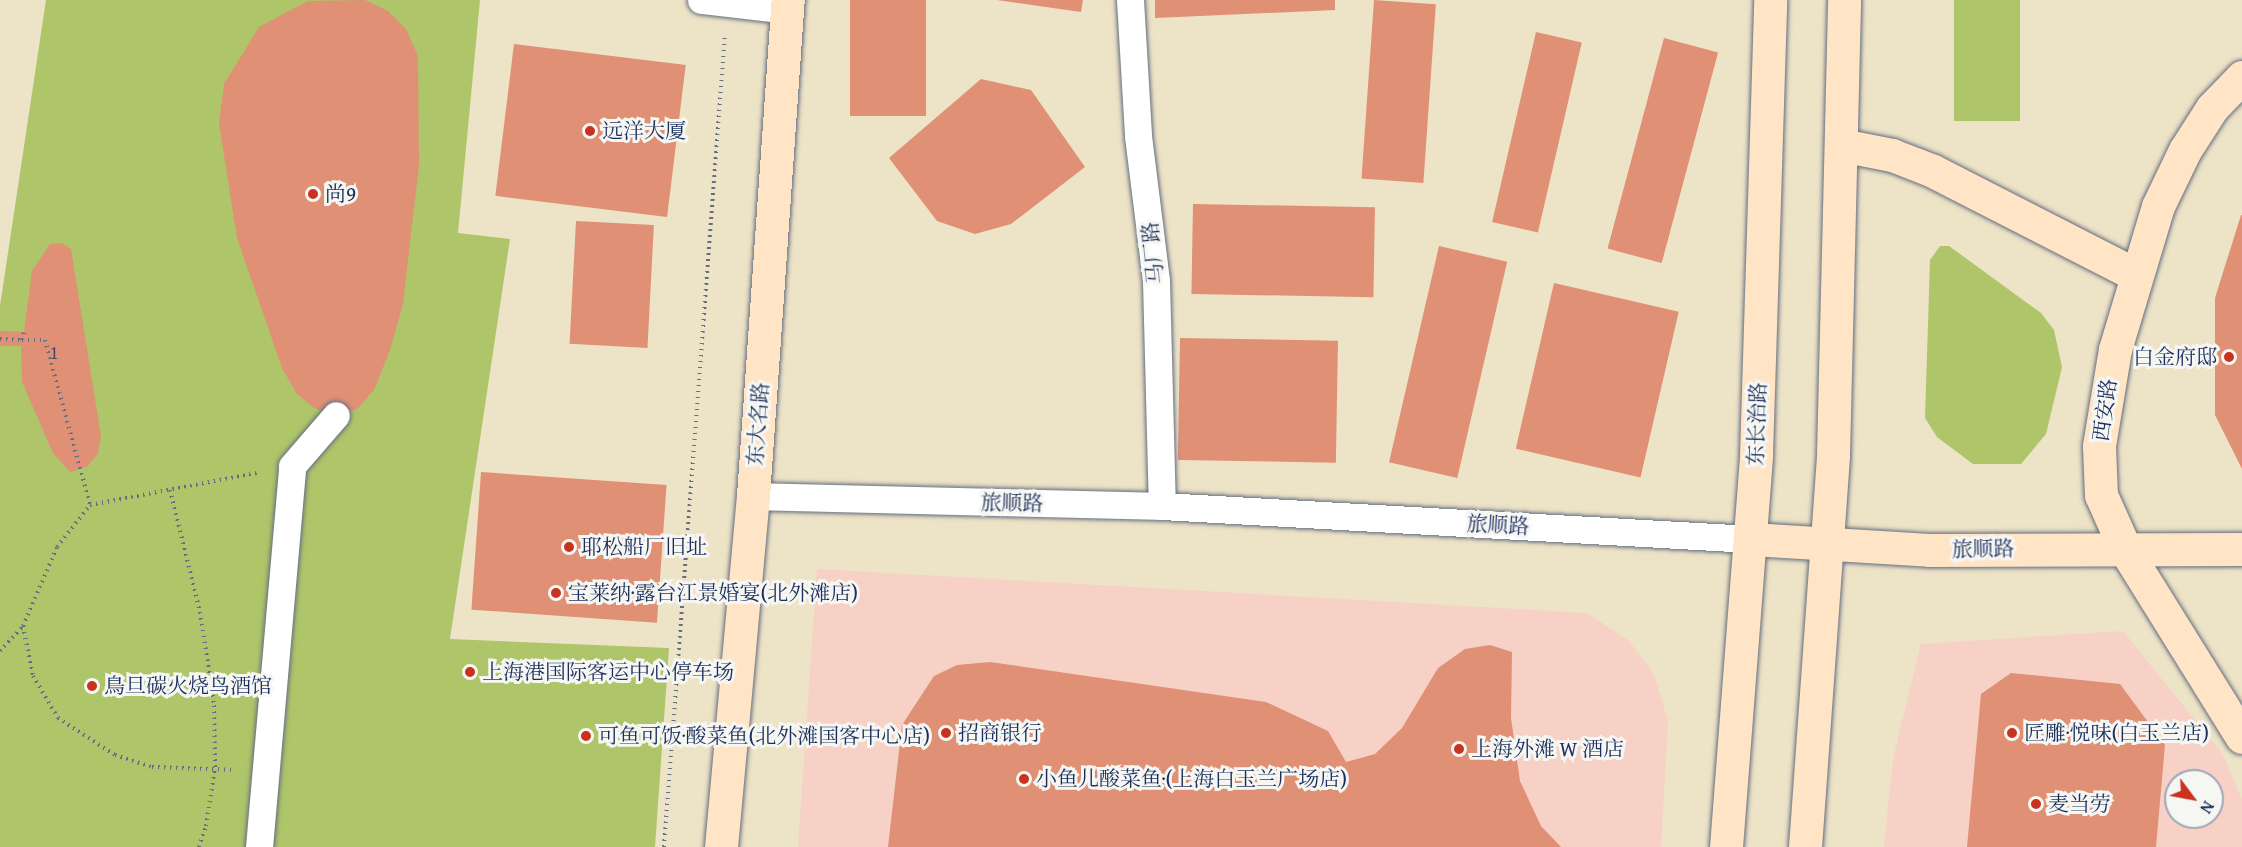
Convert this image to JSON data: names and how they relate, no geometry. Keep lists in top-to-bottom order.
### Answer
{
  "streets": {
    "main road": [
      "西安路",
      "东大名路",
      "东长治路",
      "旅顺路"
    ],
    "street": ["马厂路"]
  },
  "crossings": [
    ["马厂路", "旅顺路"],
    ["西安路", "旅顺路"],
    ["东大名路", "旅顺路"],
    ["东长治路", "旅顺路"]
  ],
  "places": [
    "远洋大厦",
    "尚9",
    "白金府邸",
    "耶松船厂旧址",
    "宝莱纳·露台江景婚宴(北外滩店)",
    "上海港国际客运中心停车场",
    "鳥旦碳火烧鸟酒馆",
    "招商银行",
    "匠雕·悦味(白玉兰店)",
    "可鱼可饭·酸菜鱼(北外滩国客中心店)",
    "上海外滩 W 酒店",
    "小鱼儿酸菜鱼·(上海白玉兰广场店)",
    "麦当劳"
  ],
  "house_numbers": ["1"],
  "north": "bottom right"
}
